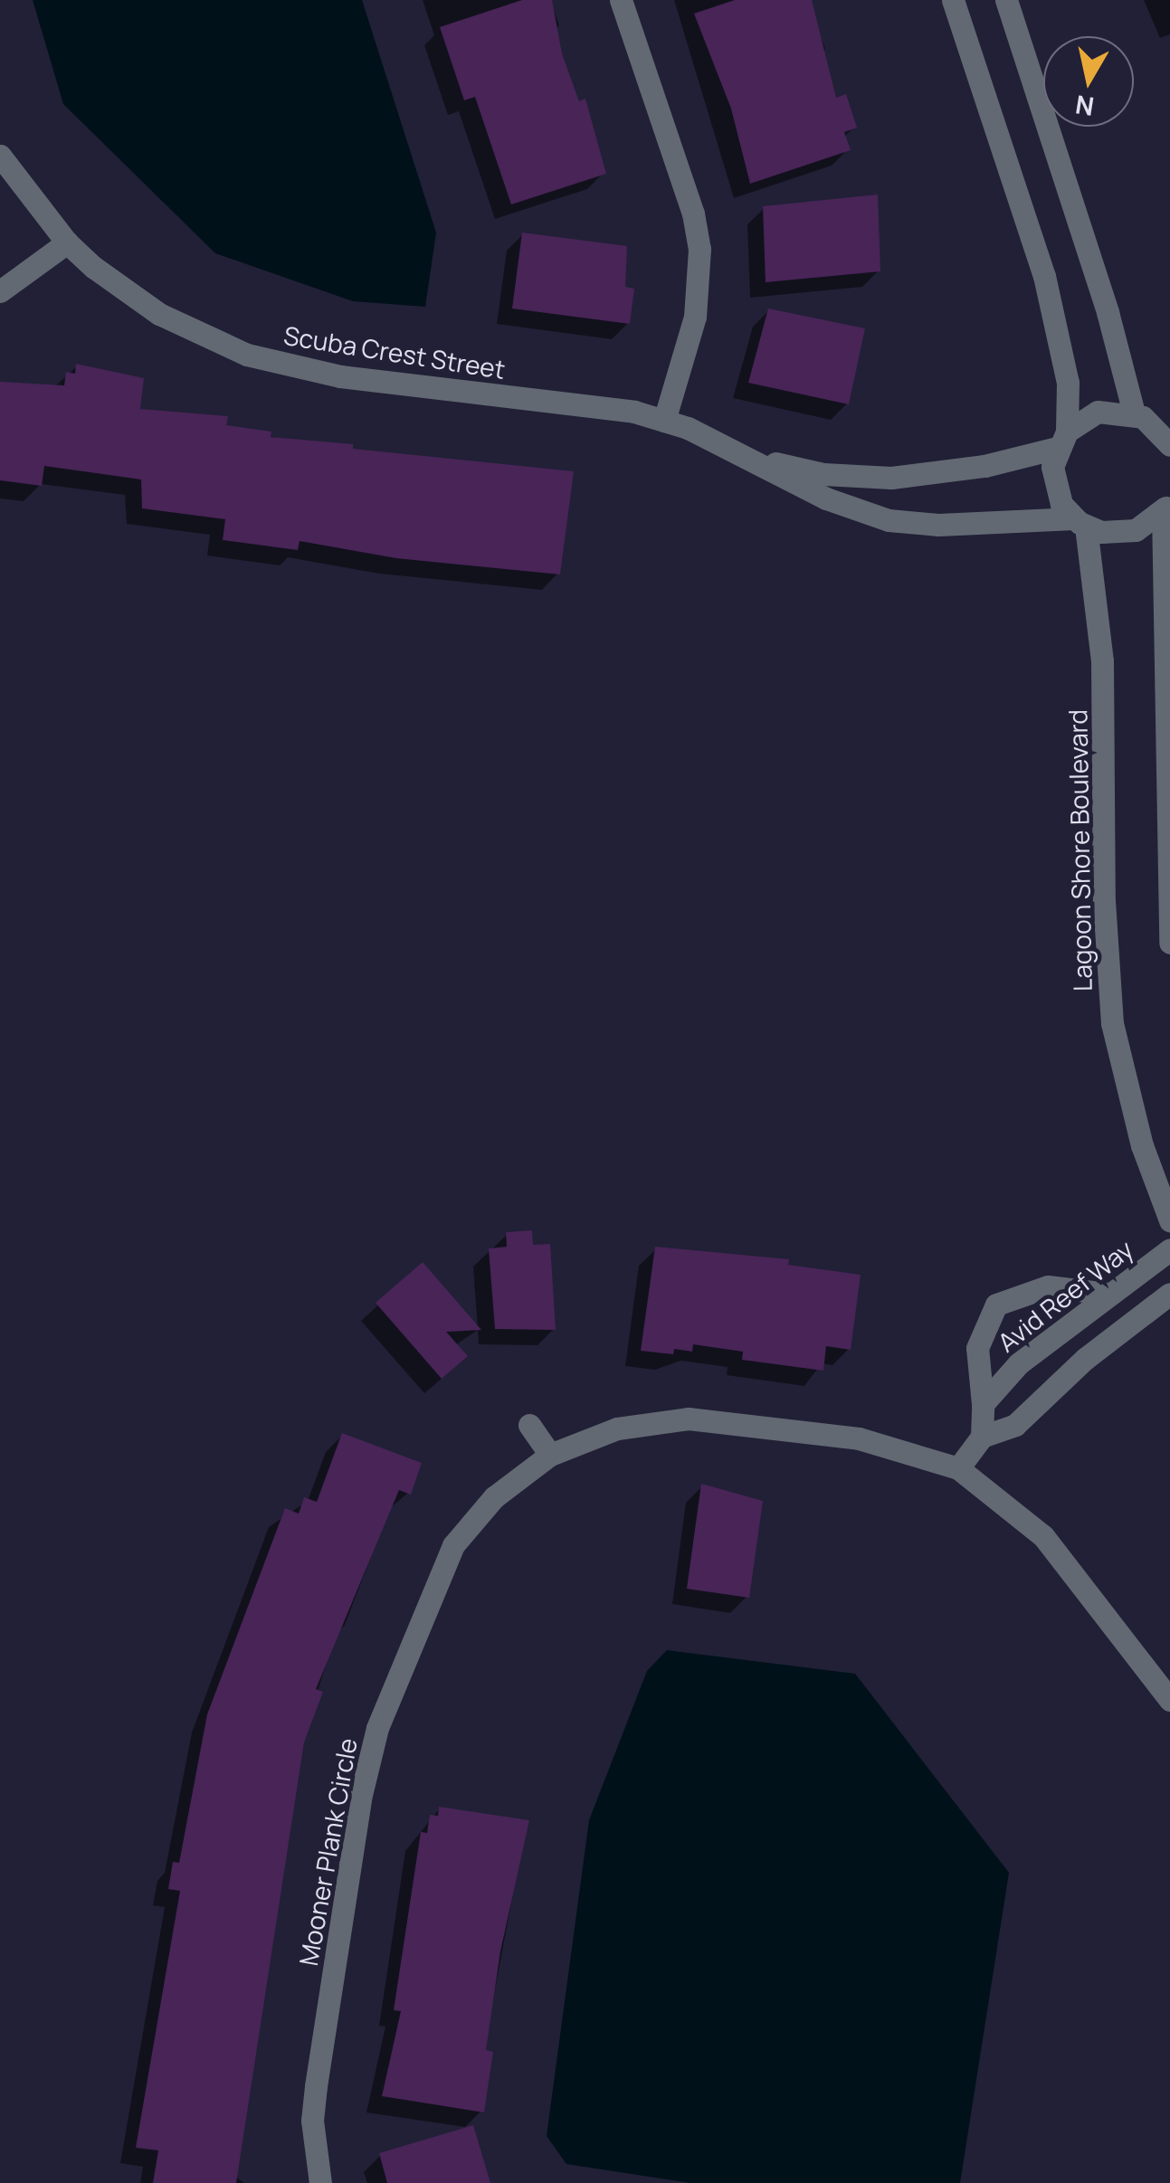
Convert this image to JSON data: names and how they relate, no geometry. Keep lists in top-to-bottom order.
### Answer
{
  "streets": {
    "street": [
      "Scuba Crest Street",
      "Lagoon Shore Boulevard",
      "Avid Reef Way",
      "Mooner Plank Circle"
    ]
  },
  "crossings": [
    ["Scuba Crest Street", "Lagoon Shore Boulevard"]
  ],
  "north": "bottom"
}
